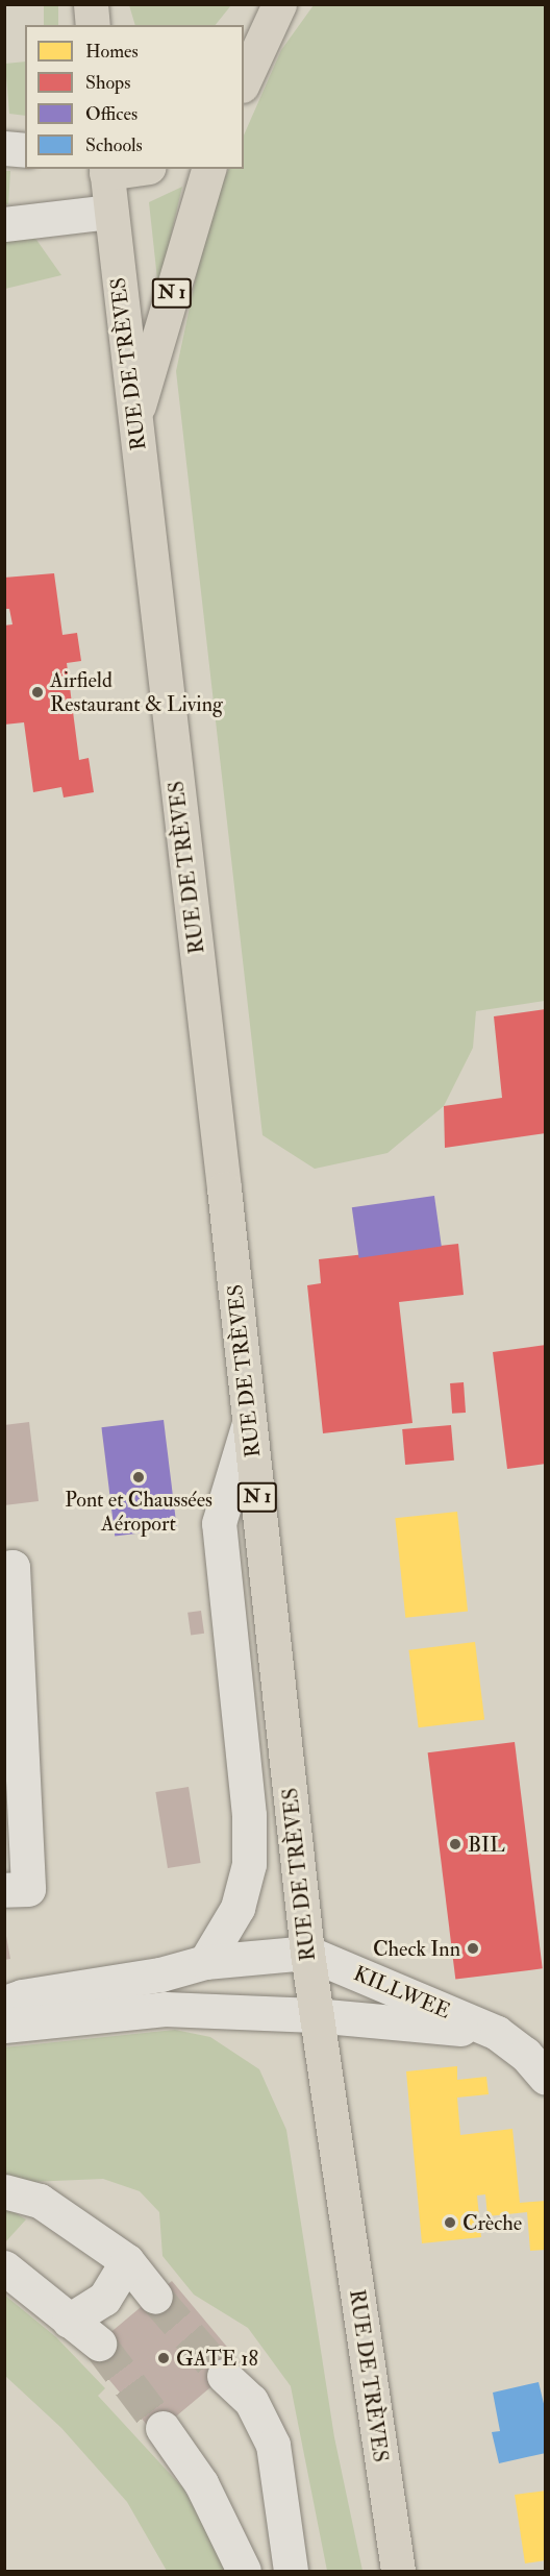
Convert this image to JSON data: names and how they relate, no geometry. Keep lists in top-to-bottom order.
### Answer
{
  "streets": {
    "main road": ["N 1", "RUE DE TRÈVES"],
    "street": ["KILLWEE"]
  },
  "crossings": [
    ["N 1", "RUE DE TRÈVES"],
    ["RUE DE TRÈVES", "KILLWEE"]
  ],
  "places": [
    "Airfield Restaurant & Living",
    "Pont et Chaussées Aéroport",
    "BIL",
    "Check Inn",
    "Crèche",
    "GATE 18"
  ],
  "legend": [
    "Homes",
    "Shops",
    "Offices",
    "Schools"
  ]
}
